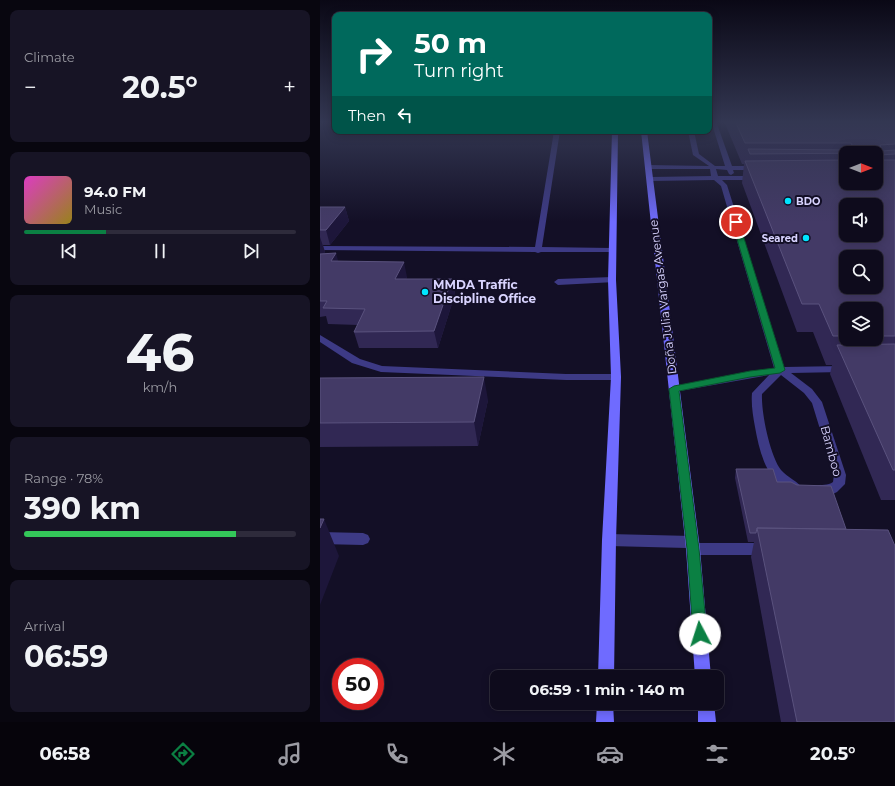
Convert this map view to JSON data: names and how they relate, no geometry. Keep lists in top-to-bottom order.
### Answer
{
  "streets": {
    "main road": ["Doña Julia Vargas Avenue"],
    "lane": ["Bamboo"]
  },
  "places": ["BDO", "Seared", "MMDA Traffic Discipline Office"],
  "north": "right",
  "page": {
    "tile": [
      "Climate",
      ["46", "km/h"],
      ["Range · 78%", "390 km"],
      ["Arrival", "06:59"]
    ],
    "turn": ["50 m", "Turn right"],
    "heat": ["−", "20.5°", "+"],
    "then": "Then",
    "song": ["94.0 FM", "Music"],
    "limit": "50",
    "trip": "06:59 · 1 min · 140 m",
    "tabs": ["06:58", "20.5°"]
  }
}
